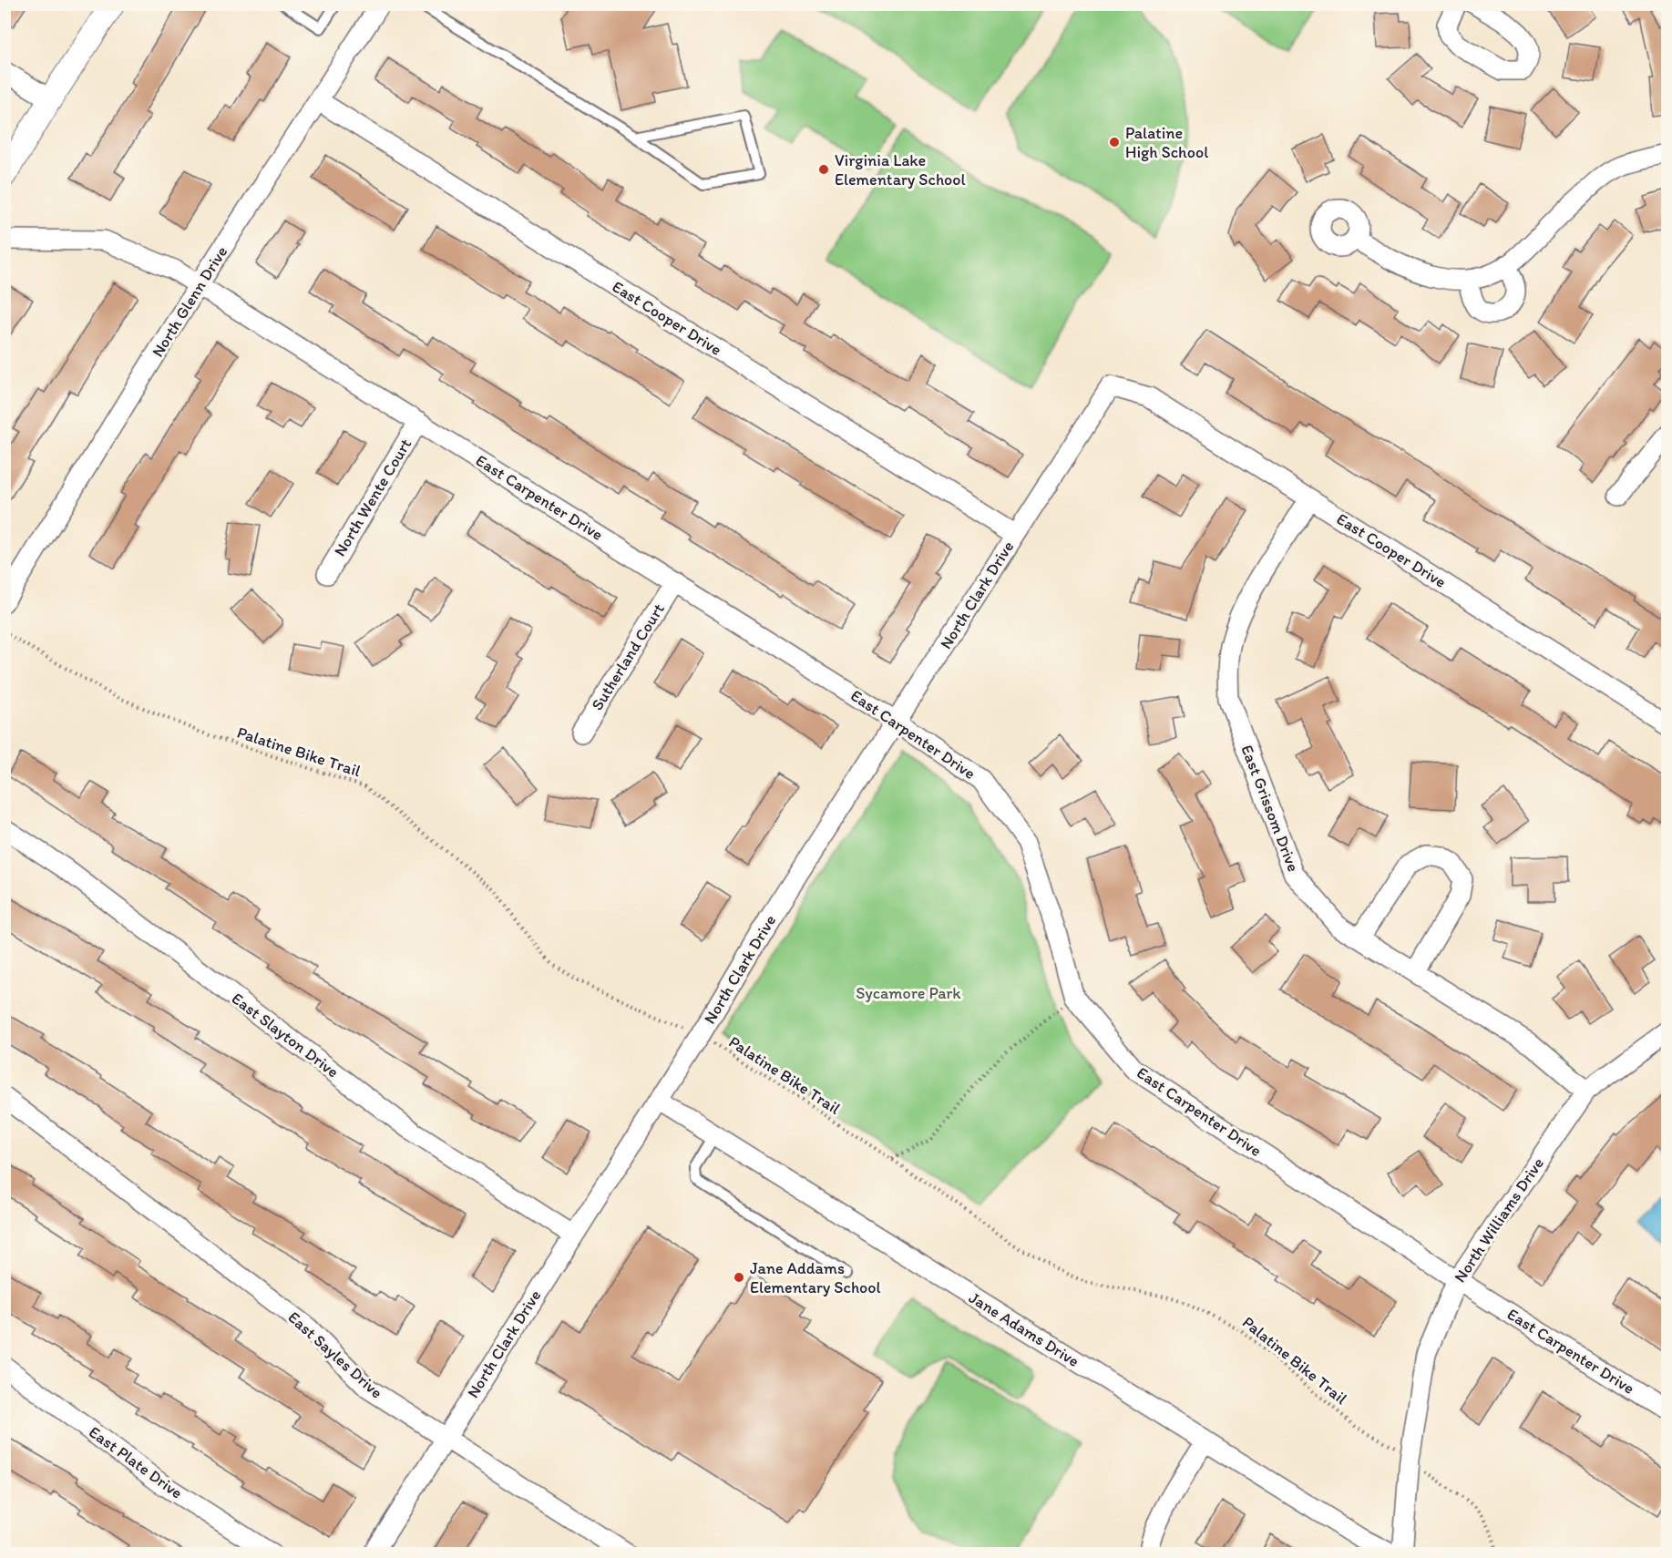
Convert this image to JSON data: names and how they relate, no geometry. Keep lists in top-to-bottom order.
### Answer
{
  "streets": {
    "street": [
      "North Glenn Drive",
      "East Cooper Drive",
      "North Wente Court",
      "East Carpenter Drive",
      "North Clark Drive",
      "Sutherland Court",
      "East Grissom Drive",
      "East Slayton Drive",
      "North Williams Drive",
      "Jane Adams Drive",
      "East Sayles Drive",
      "East Plate Drive"
    ],
    "path": ["Palatine Bike Trail"]
  },
  "crossings": [
    ["North Glenn Drive", "East Cooper Drive"],
    ["North Glenn Drive", "East Carpenter Drive"],
    ["East Cooper Drive", "North Clark Drive"],
    ["East Cooper Drive", "East Grissom Drive"],
    ["North Wente Court", "East Carpenter Drive"],
    ["East Carpenter Drive", "North Clark Drive"],
    ["East Carpenter Drive", "Sutherland Court"],
    ["East Carpenter Drive", "North Williams Drive"],
    ["North Clark Drive", "Palatine Bike Trail"],
    ["North Clark Drive", "East Slayton Drive"],
    ["North Clark Drive", "Jane Adams Drive"],
    ["North Clark Drive", "East Sayles Drive"],
    ["Palatine Bike Trail", "North Williams Drive"],
    ["East Grissom Drive", "North Williams Drive"]
  ],
  "parks": ["Sycamore Park"],
  "places": ["Palatine High School", "Virginia Lake Elementary School", "Jane Addams Elementary School"]
}
